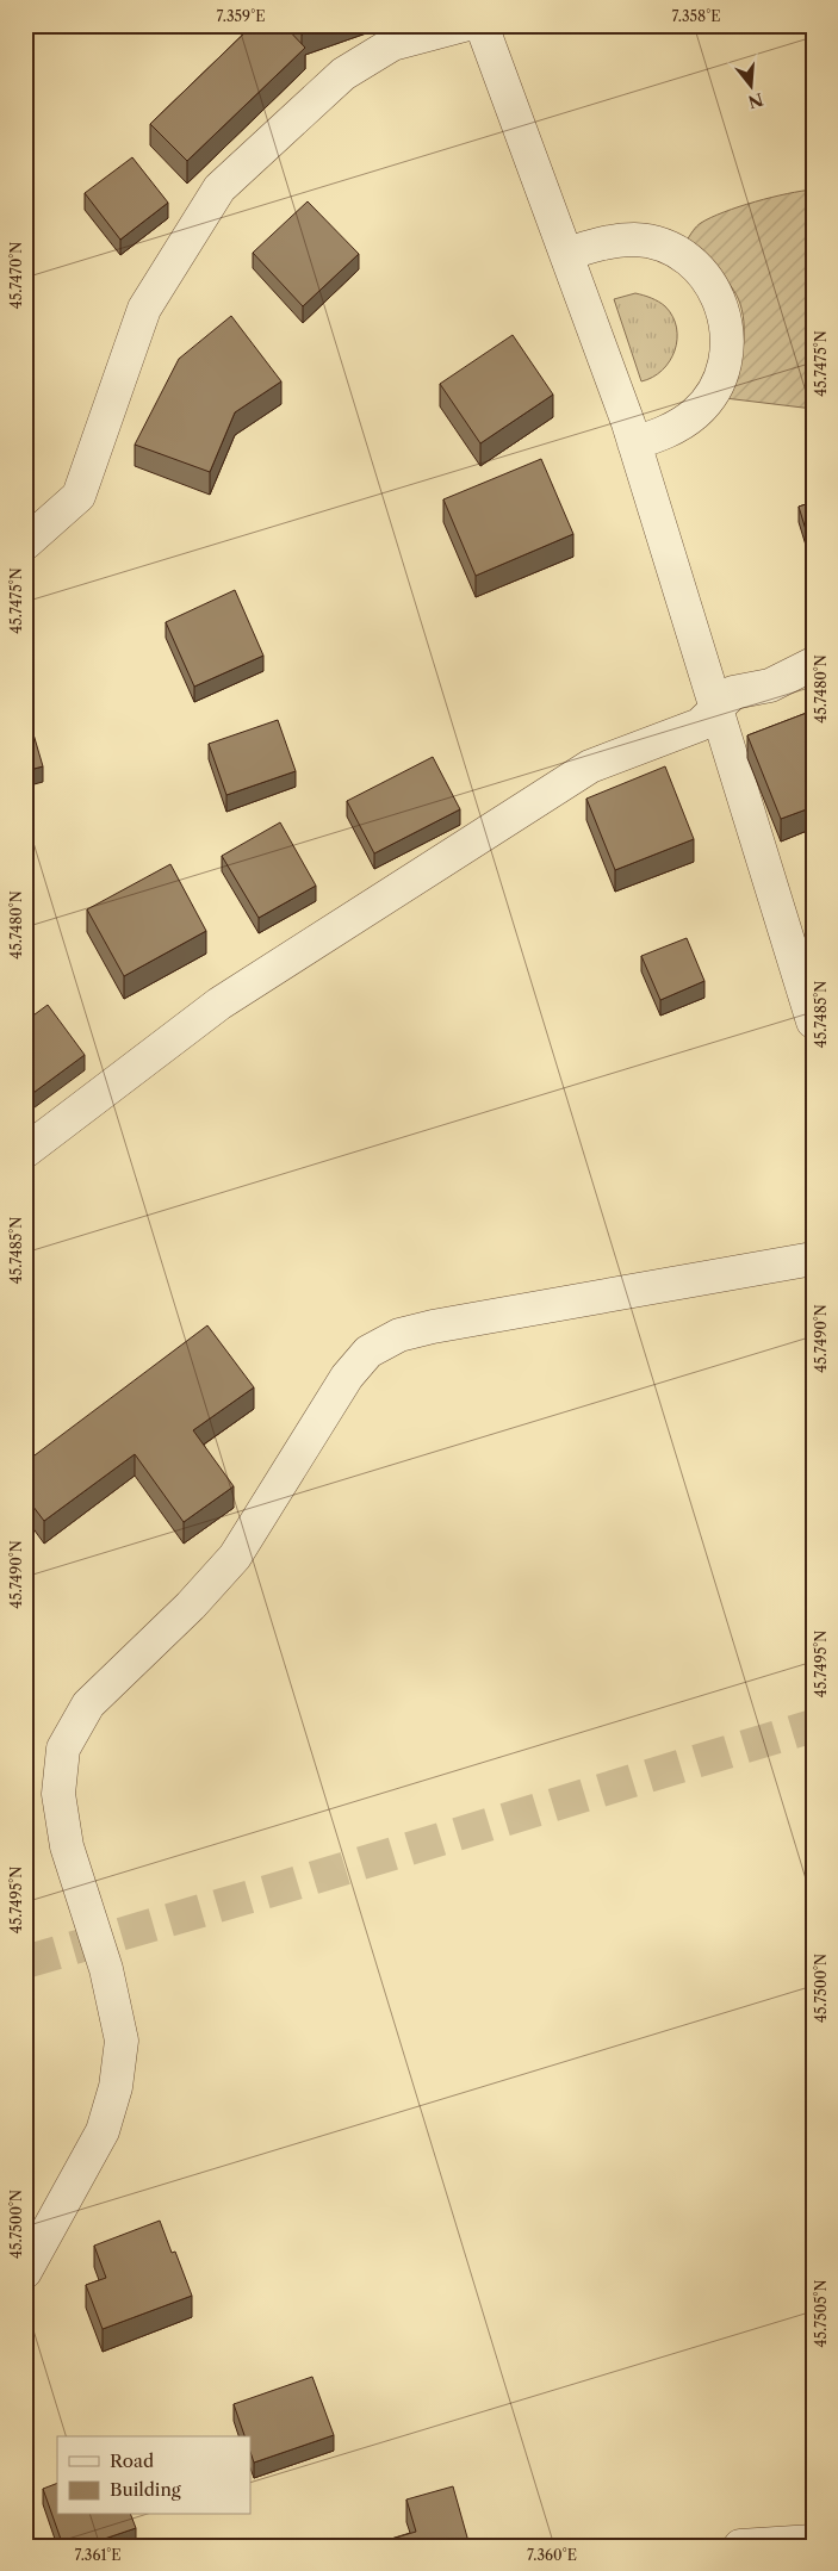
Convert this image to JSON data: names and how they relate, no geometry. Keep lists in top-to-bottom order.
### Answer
{
  "legend": ["Road", "Building"],
  "north": "bottom",
  "coordinates": [
    "7.359°E",
    "7.358°E",
    "45.7470°N",
    "45.7475°N",
    "45.7480°N",
    "45.7485°N",
    "45.7490°N",
    "45.7495°N",
    "45.7500°N",
    "45.7505°N",
    "7.361°E",
    "7.360°E"
  ]
}
